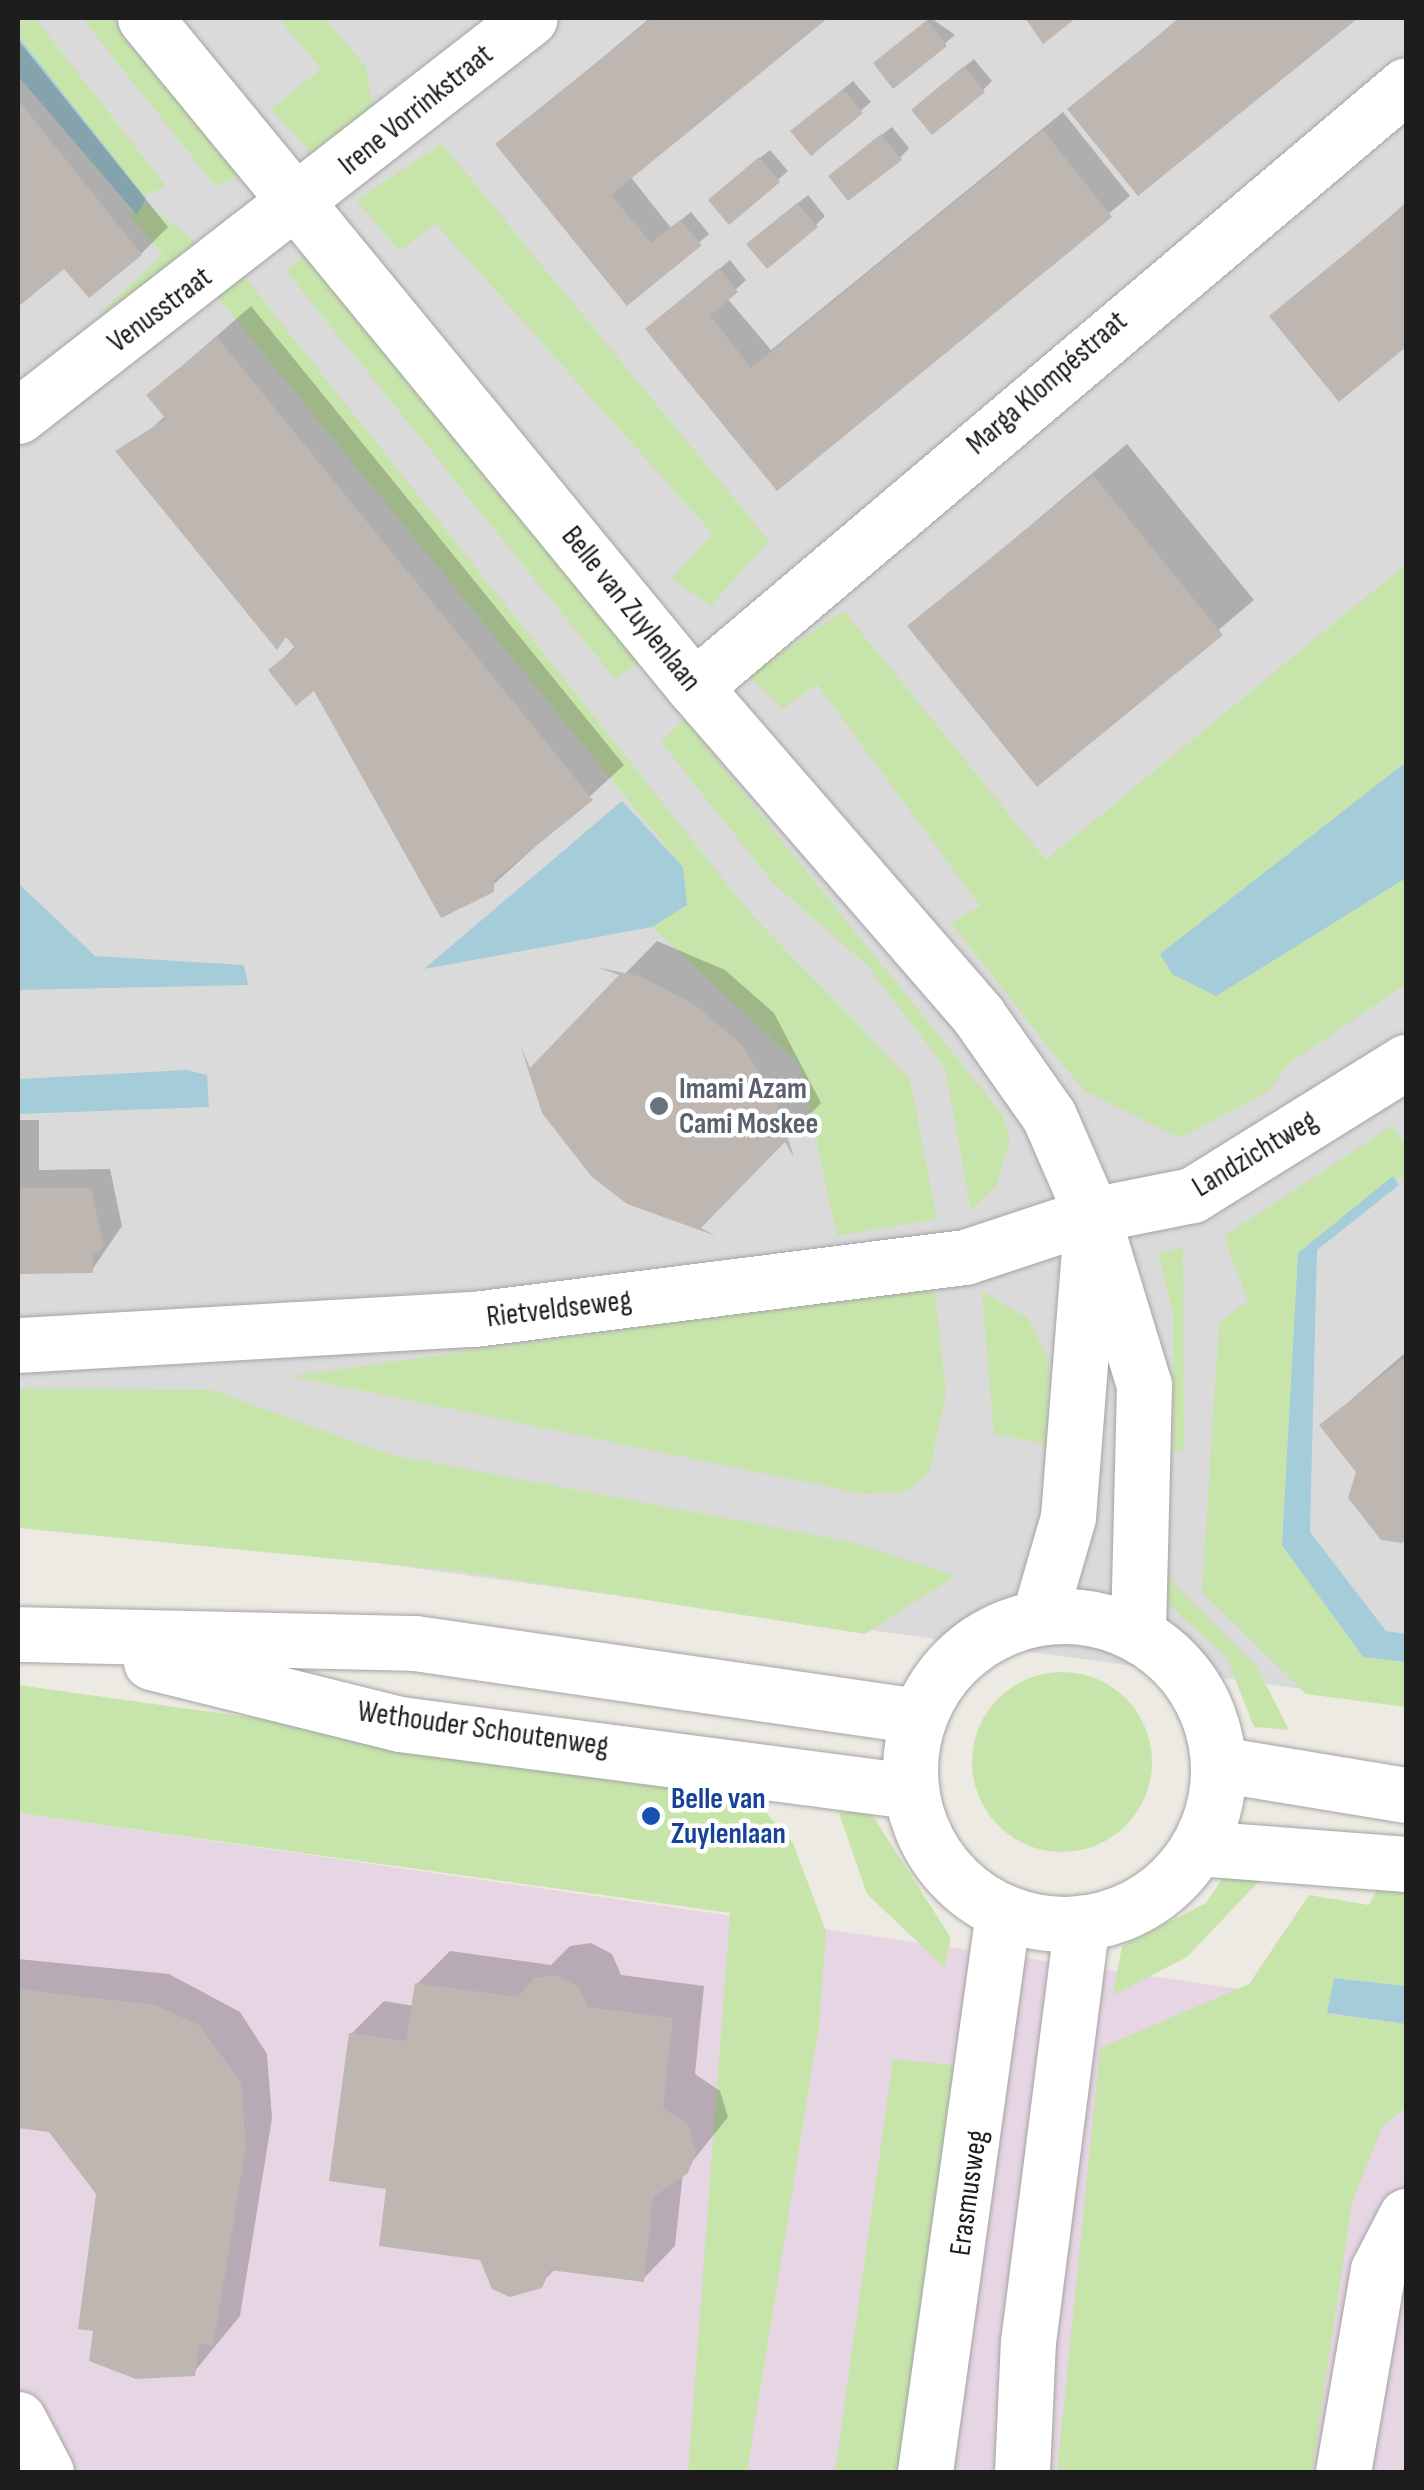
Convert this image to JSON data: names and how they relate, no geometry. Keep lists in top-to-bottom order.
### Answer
{
  "streets": {
    "street": [
      "Irene Vorrinkstraat",
      "Venusstraat",
      "Marga Klompéstraat",
      "Belle van Zuylenlaan",
      "Landzichtweg",
      "Rietveldseweg",
      "Wethouder Schoutenweg",
      "Erasmusweg"
    ]
  },
  "crossings": [
    ["Irene Vorrinkstraat", "Venusstraat"],
    ["Irene Vorrinkstraat", "Belle van Zuylenlaan"],
    ["Venusstraat", "Belle van Zuylenlaan"],
    ["Marga Klompéstraat", "Belle van Zuylenlaan"],
    ["Belle van Zuylenlaan", "Landzichtweg"],
    ["Belle van Zuylenlaan", "Rietveldseweg"],
    ["Belle van Zuylenlaan", "Wethouder Schoutenweg"],
    ["Belle van Zuylenlaan", "Erasmusweg"],
    ["Landzichtweg", "Rietveldseweg"],
    ["Wethouder Schoutenweg", "Erasmusweg"]
  ],
  "places": ["Imami Azam Cami Moskee", "Belle van Zuylenlaan"]
}
